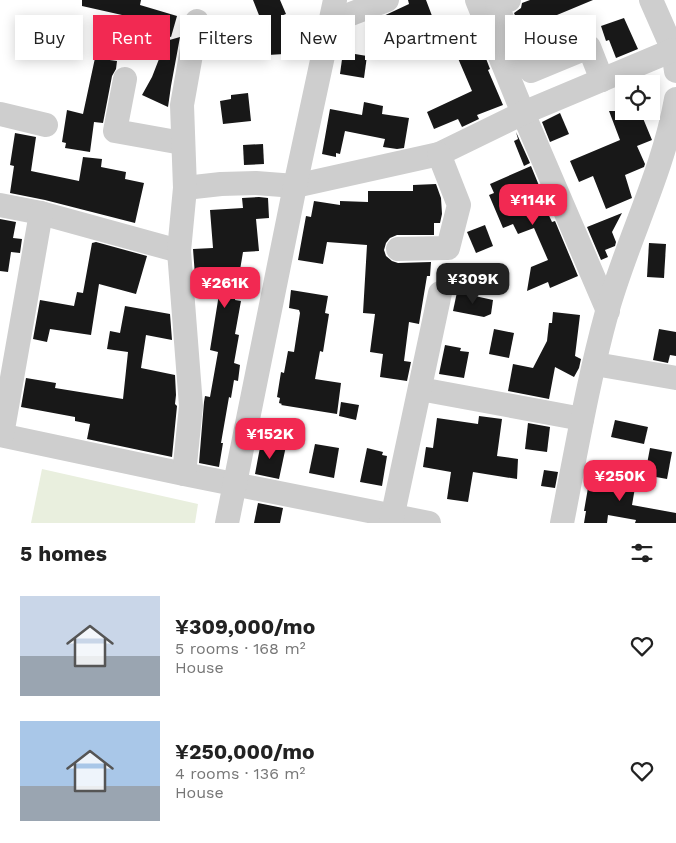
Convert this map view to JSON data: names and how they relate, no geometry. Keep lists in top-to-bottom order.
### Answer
{
  "page": {
    "chip": [
      "Buy",
      "Rent",
      "Filters",
      "New",
      "Apartment",
      "House"
    ],
    "price": [
      "¥114K",
      "¥309K",
      "¥261K",
      "¥152K",
      "¥250K"
    ],
    "heading": "5 homes",
    "list": [
      {
        "name": "¥309,000/mo",
        "note": "5 rooms · 168 m² · House"
      },
      {
        "name": "¥250,000/mo",
        "note": "4 rooms · 136 m² · House"
      }
    ]
  }
}
